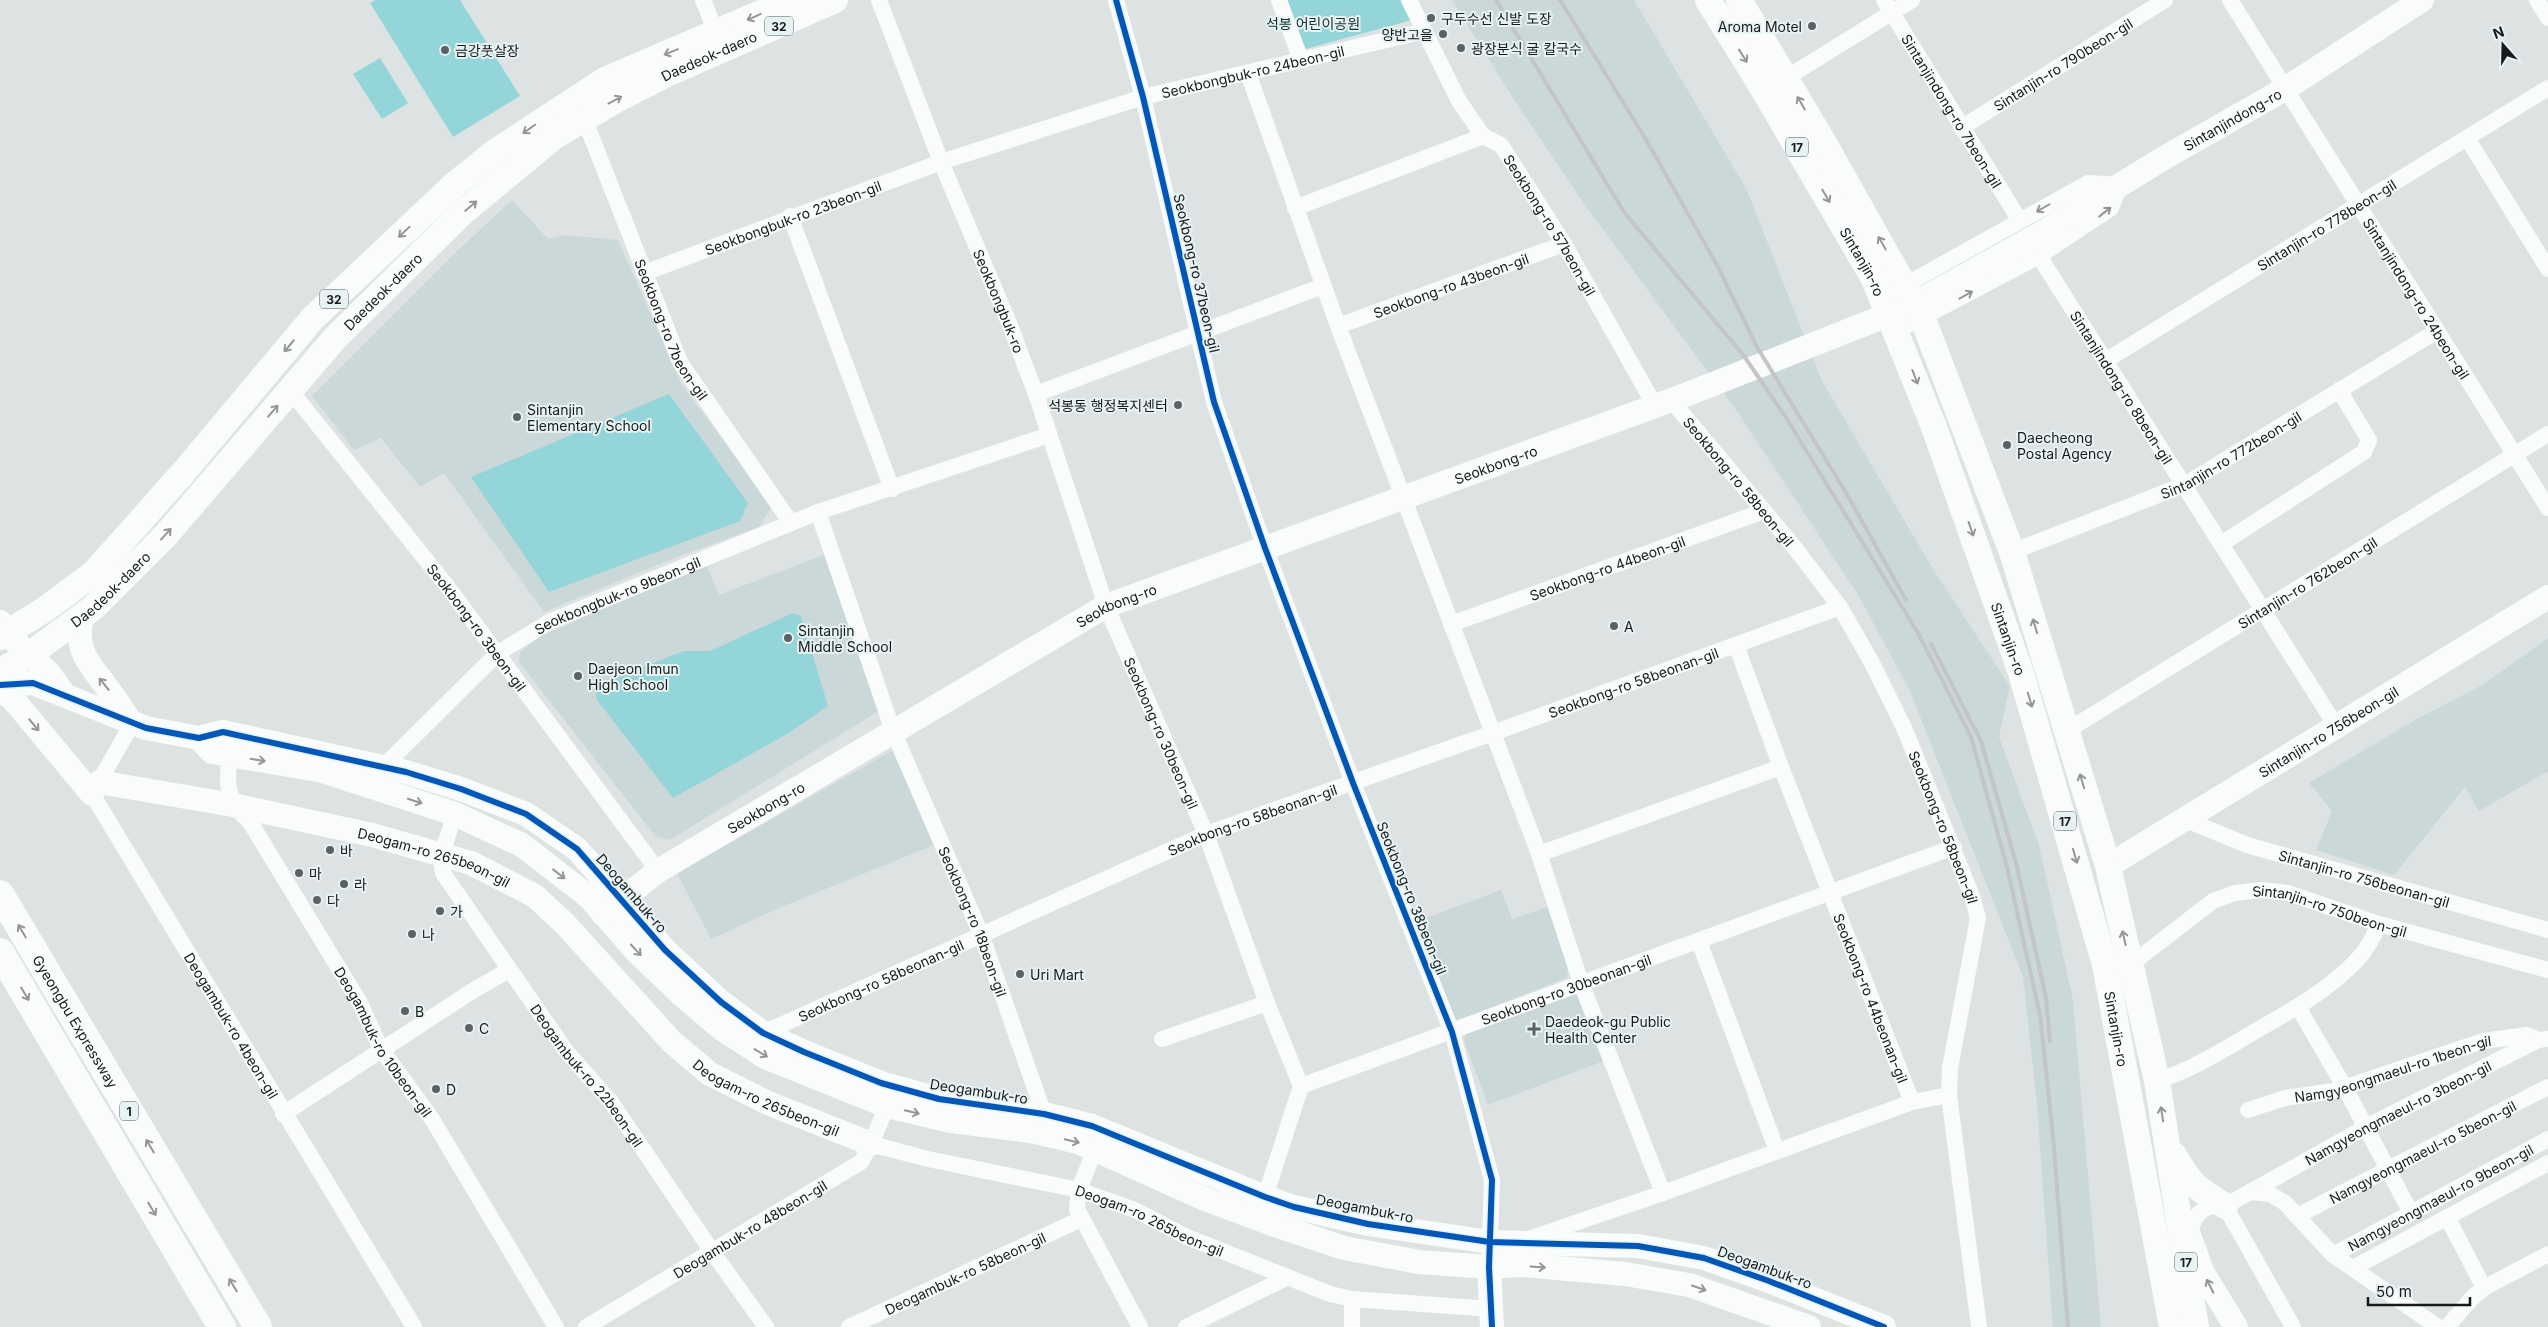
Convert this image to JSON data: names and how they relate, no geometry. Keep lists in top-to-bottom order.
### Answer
{
  "streets": {
    "highway": ["Gyeongbu Expressway", "1"],
    "main road": [
      "32",
      "Daedeok-daero",
      "17",
      "Sintanjin-ro"
    ],
    "street": [
      "Sintanjin-ro 790beon-gil",
      "Seokbongbuk-ro 24beon-gil",
      "Sintanjindong-ro 7beon-gil",
      "Sintanjindong-ro",
      "Seokbongbuk-ro 23beon-gil",
      "Seokbong-ro 57beon-gil",
      "Sintanjin-ro 778beon-gil",
      "Seokbong-ro 37beon-gil",
      "Seokbong-ro 43beon-gil",
      "Sintanjindong-ro 24beon-gil",
      "Seokbongbuk-ro",
      "Seokbong-ro 7beon-gil",
      "Sintanjindong-ro 8beon-gil",
      "Sintanjin-ro 772beon-gil",
      "Seokbong-ro",
      "Seokbong-ro 58beon-gil",
      "Seokbong-ro 44beon-gil",
      "Sintanjin-ro 762beon-gil",
      "Seokbongbuk-ro 9beon-gil",
      "Seokbong-ro 3beon-gil",
      "Seokbong-ro 58beonan-gil",
      "Sintanjin-ro 756beon-gil",
      "Seokbong-ro 30beon-gil",
      "Deogam-ro 265beon-gil",
      "Sintanjin-ro 756beonan-gil",
      "Deogambuk-ro",
      "Seokbong-ro 38beon-gil",
      "Sintanjin-ro 750beon-gil",
      "Seokbong-ro 18beon-gil",
      "Seokbong-ro 30beonan-gil",
      "Seokbong-ro 44beonan-gil",
      "Deogambuk-ro 4beon-gil",
      "Deogambuk-ro 10beon-gil",
      "Namgyeongmaeul-ro 1beon-gil",
      "Deogambuk-ro 22beon-gil",
      "Namgyeongmaeul-ro 3beon-gil",
      "Namgyeongmaeul-ro 5beon-gil",
      "Namgyeongmaeul-ro 9beon-gil",
      "Deogambuk-ro 48beon-gil",
      "Deogambuk-ro 58beon-gil"
    ]
  },
  "crossings": [
    ["Daedeok-daero", "Seokbong-ro 7beon-gil"],
    ["Daedeok-daero", "Seokbong-ro 3beon-gil"],
    ["Daedeok-daero", "Deogambuk-ro"],
    ["Sintanjin-ro 790beon-gil", "Sintanjindong-ro 7beon-gil"],
    ["Seokbongbuk-ro 24beon-gil", "Seokbongbuk-ro 23beon-gil"],
    ["Seokbongbuk-ro 24beon-gil", "Seokbong-ro 57beon-gil"],
    ["Seokbongbuk-ro 24beon-gil", "Seokbong-ro 37beon-gil"],
    ["Seokbongbuk-ro 24beon-gil", "Seokbongbuk-ro"],
    ["Sintanjindong-ro", "Sintanjindong-ro 24beon-gil"],
    ["Sintanjindong-ro", "Sintanjindong-ro 8beon-gil"],
    ["Sintanjindong-ro", "Seokbong-ro"],
    ["Seokbongbuk-ro 23beon-gil", "Seokbongbuk-ro"],
    ["Seokbongbuk-ro 23beon-gil", "Seokbong-ro 7beon-gil"],
    ["Seokbong-ro 57beon-gil", "Seokbong-ro 43beon-gil"],
    ["Seokbong-ro 57beon-gil", "Seokbong-ro"],
    ["Seokbong-ro 57beon-gil", "Seokbong-ro 58beon-gil"],
    ["Sintanjin-ro 778beon-gil", "Sintanjindong-ro 24beon-gil"],
    ["Sintanjin-ro 778beon-gil", "Sintanjindong-ro 8beon-gil"],
    ["Sintanjin-ro", "Sintanjin-ro 772beon-gil"],
    ["Sintanjin-ro", "Sintanjin-ro 762beon-gil"],
    ["Sintanjin-ro", "Sintanjin-ro 756beon-gil"],
    ["Sintanjin-ro", "Sintanjin-ro 750beon-gil"],
    ["Seokbong-ro 37beon-gil", "Seokbong-ro"],
    ["Seokbong-ro 37beon-gil", "Seokbong-ro 38beon-gil"],
    ["Sintanjindong-ro 24beon-gil", "Sintanjin-ro 772beon-gil"],
    ["Sintanjindong-ro 24beon-gil", "Sintanjin-ro 762beon-gil"],
    ["Seokbongbuk-ro", "Seokbong-ro"],
    ["Seokbongbuk-ro", "Seokbongbuk-ro 9beon-gil"],
    ["Seokbongbuk-ro", "Seokbong-ro 30beon-gil"],
    ["Seokbong-ro 7beon-gil", "Seokbongbuk-ro 9beon-gil"],
    ["Sintanjindong-ro 8beon-gil", "Sintanjin-ro 772beon-gil"],
    ["Sintanjindong-ro 8beon-gil", "Seokbong-ro"],
    ["Sintanjindong-ro 8beon-gil", "Sintanjin-ro 762beon-gil"],
    ["Sintanjindong-ro 8beon-gil", "Sintanjin-ro 756beon-gil"],
    ["Seokbong-ro", "Seokbong-ro 58beon-gil"],
    ["Seokbong-ro", "Seokbong-ro 3beon-gil"],
    ["Seokbong-ro", "Seokbong-ro 30beon-gil"],
    ["Seokbong-ro", "Deogambuk-ro"],
    ["Seokbong-ro", "Seokbong-ro 38beon-gil"],
    ["Seokbong-ro", "Seokbong-ro 18beon-gil"],
    ["Seokbong-ro 58beon-gil", "Seokbong-ro 44beon-gil"],
    ["Seokbong-ro 58beon-gil", "Seokbong-ro 58beonan-gil"],
    ["Seokbong-ro 58beon-gil", "Seokbong-ro 30beonan-gil"],
    ["Seokbongbuk-ro 9beon-gil", "Seokbong-ro 3beon-gil"],
    ["Seokbongbuk-ro 9beon-gil", "Deogambuk-ro"],
    ["Seokbong-ro 58beonan-gil", "Seokbong-ro 30beon-gil"],
    ["Seokbong-ro 58beonan-gil", "Deogambuk-ro"],
    ["Seokbong-ro 58beonan-gil", "Seokbong-ro 38beon-gil"],
    ["Seokbong-ro 58beonan-gil", "Seokbong-ro 18beon-gil"],
    ["Sintanjin-ro 756beon-gil", "Sintanjin-ro 756beonan-gil"],
    ["Seokbong-ro 30beon-gil", "Seokbong-ro 30beonan-gil"],
    ["Deogam-ro 265beon-gil", "Deogambuk-ro 4beon-gil"],
    ["Deogam-ro 265beon-gil", "Deogambuk-ro 10beon-gil"],
    ["Deogam-ro 265beon-gil", "Deogambuk-ro 22beon-gil"],
    ["Deogam-ro 265beon-gil", "Deogambuk-ro 48beon-gil"],
    ["Deogambuk-ro", "Seokbong-ro 38beon-gil"],
    ["Deogambuk-ro", "Seokbong-ro 18beon-gil"],
    ["Deogambuk-ro", "Deogambuk-ro 48beon-gil"],
    ["Seokbong-ro 38beon-gil", "Seokbong-ro 30beonan-gil"],
    ["Seokbong-ro 30beonan-gil", "Seokbong-ro 44beonan-gil"],
    ["Namgyeongmaeul-ro 1beon-gil", "Namgyeongmaeul-ro 3beon-gil"],
    ["Deogambuk-ro 22beon-gil", "Deogambuk-ro 48beon-gil"]
  ],
  "parks": ["석봉 어린이공원"],
  "places": {
    "other": [
      "구두수선 신발 도장",
      "Aroma Motel",
      "양반고을",
      "광장분식 굴 칼국수",
      "금강풋살장",
      "석봉동 행정복지센터",
      "Sintanjin Elementary School",
      "Daecheong Postal Agency",
      "A",
      "Sintanjin Middle School",
      "Daejeon Imun High School",
      "바",
      "마",
      "라",
      "다",
      "가",
      "나",
      "Uri Mart",
      "B",
      "C",
      "D"
    ],
    "health": ["Daedeok-gu Public Health Center"]
  },
  "scale_bar": "50 m",
  "north": "top"
}
